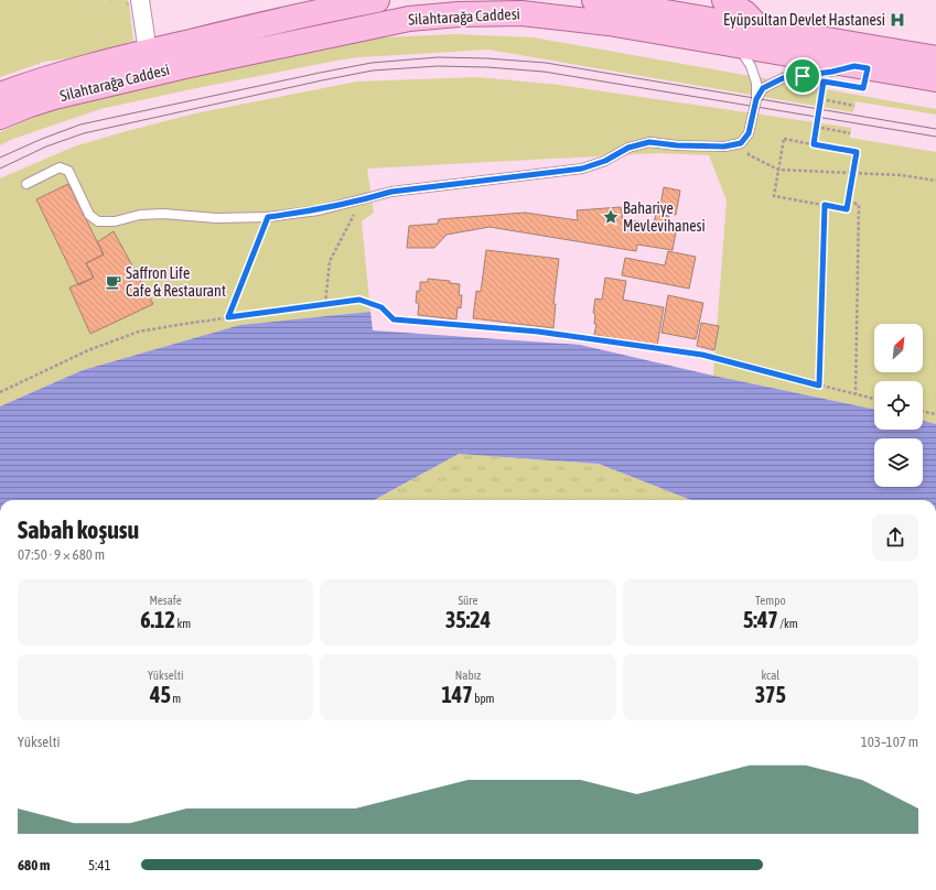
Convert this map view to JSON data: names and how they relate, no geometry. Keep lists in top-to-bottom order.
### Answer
{
  "streets": {
    "main road": ["Silahtarağa Caddesi"]
  },
  "places": {
    "hospital": ["Eyüpsultan Devlet Hastanesi"],
    "place": ["Bahariye Mevlevihanesi"],
    "cafe": ["Saffron Life Cafe & Restaurant"]
  },
  "north": "top right",
  "page": {
    "heading": ["Sabah koşusu", "07:50 · 9 × 680 m"],
    "stats": [
      ["Mesafe", "6.12 km"],
      ["Süre", "35:24"],
      ["Tempo", "5:47 /km"],
      ["Yükselti", "45 m"],
      ["Nabız", "147 bpm"],
      ["kcal", "375"]
    ],
    "chart": ["Yükselti", "103–107 m"],
    "list": [
      {
        "name": "680 m",
        "note": "5:41"
      }
    ]
  }
}
